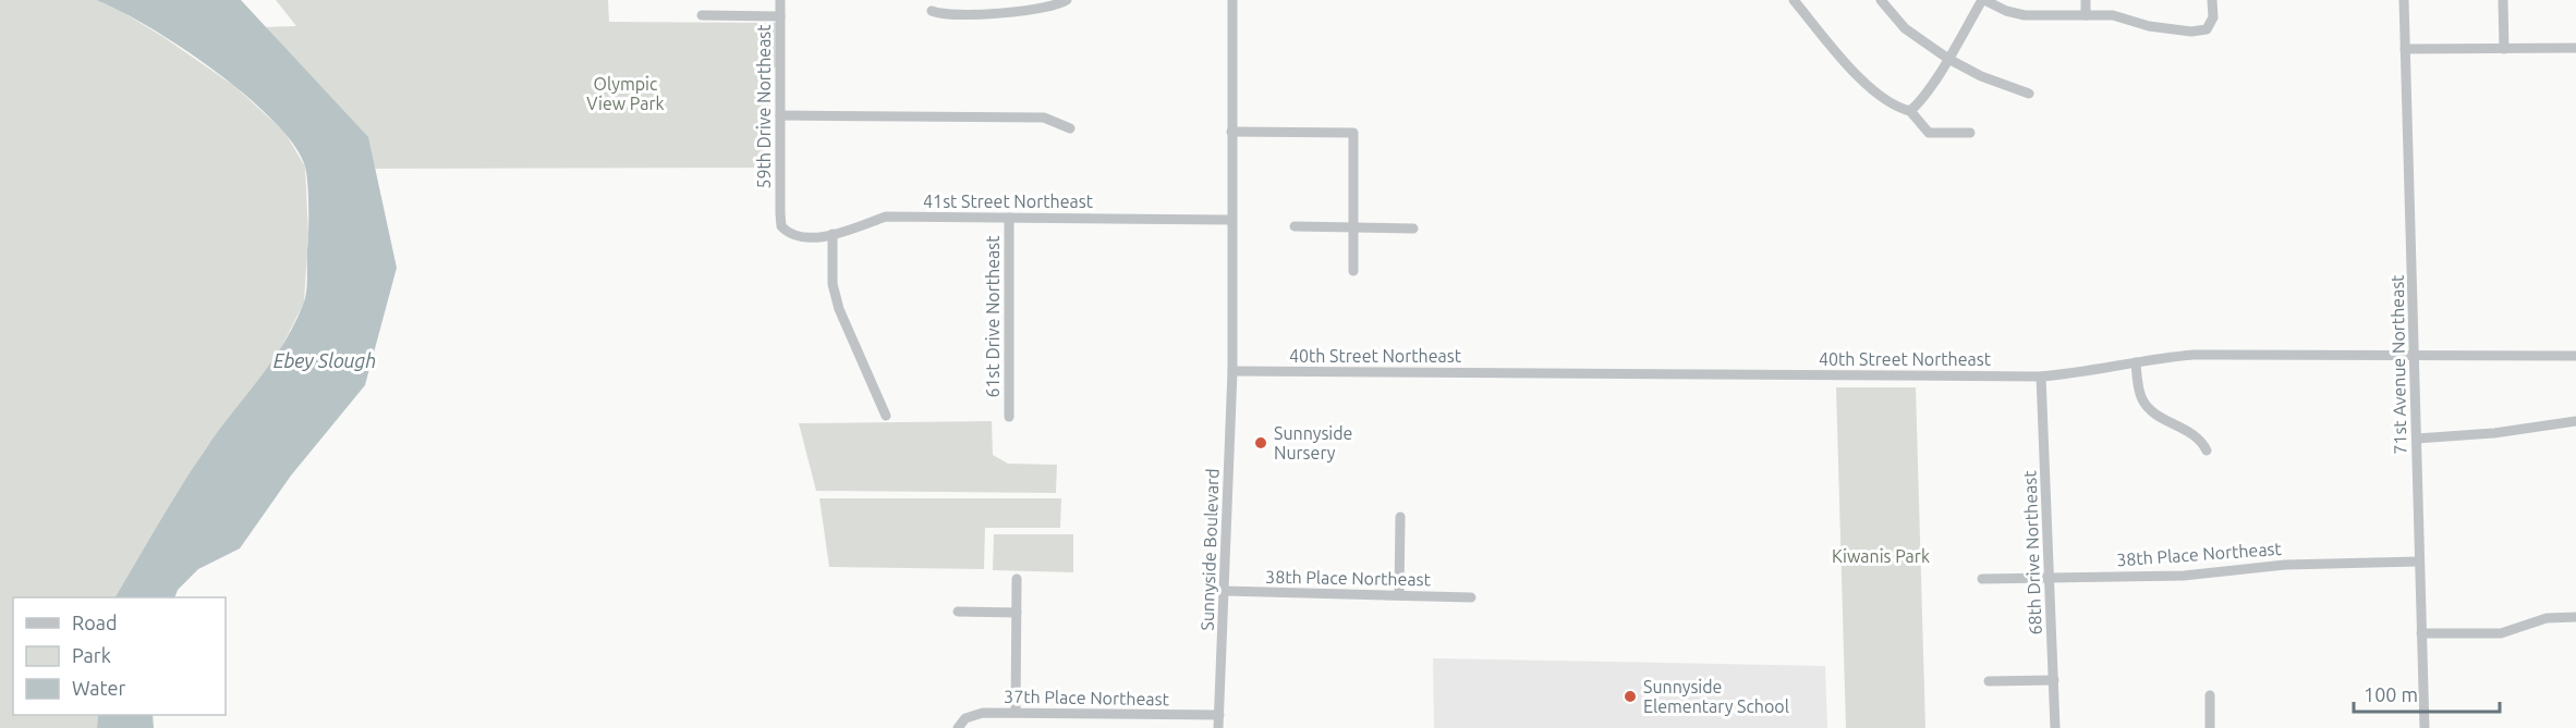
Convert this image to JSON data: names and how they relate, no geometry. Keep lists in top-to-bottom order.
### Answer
{
  "streets": {
    "street": [
      "59th Drive Northeast",
      "41st Street Northeast",
      "61st Drive Northeast",
      "40th Street Northeast",
      "71st Avenue Northeast",
      "Sunnyside Boulevard",
      "68th Drive Northeast",
      "38th Place Northeast",
      "37th Place Northeast"
    ]
  },
  "crossings": [
    ["59th Drive Northeast", "41st Street Northeast"],
    ["41st Street Northeast", "61st Drive Northeast"],
    ["41st Street Northeast", "Sunnyside Boulevard"],
    ["40th Street Northeast", "71st Avenue Northeast"],
    ["40th Street Northeast", "Sunnyside Boulevard"],
    ["40th Street Northeast", "68th Drive Northeast"],
    ["71st Avenue Northeast", "38th Place Northeast"],
    ["Sunnyside Boulevard", "38th Place Northeast"],
    ["Sunnyside Boulevard", "37th Place Northeast"],
    ["68th Drive Northeast", "38th Place Northeast"]
  ],
  "water": ["Ebey Slough"],
  "parks": ["Olympic View Park", "Kiwanis Park"],
  "places": ["Sunnyside Nursery", "Sunnyside Elementary School"],
  "legend": ["Road", "Park", "Water"],
  "scale_bar": "100 m"
}
